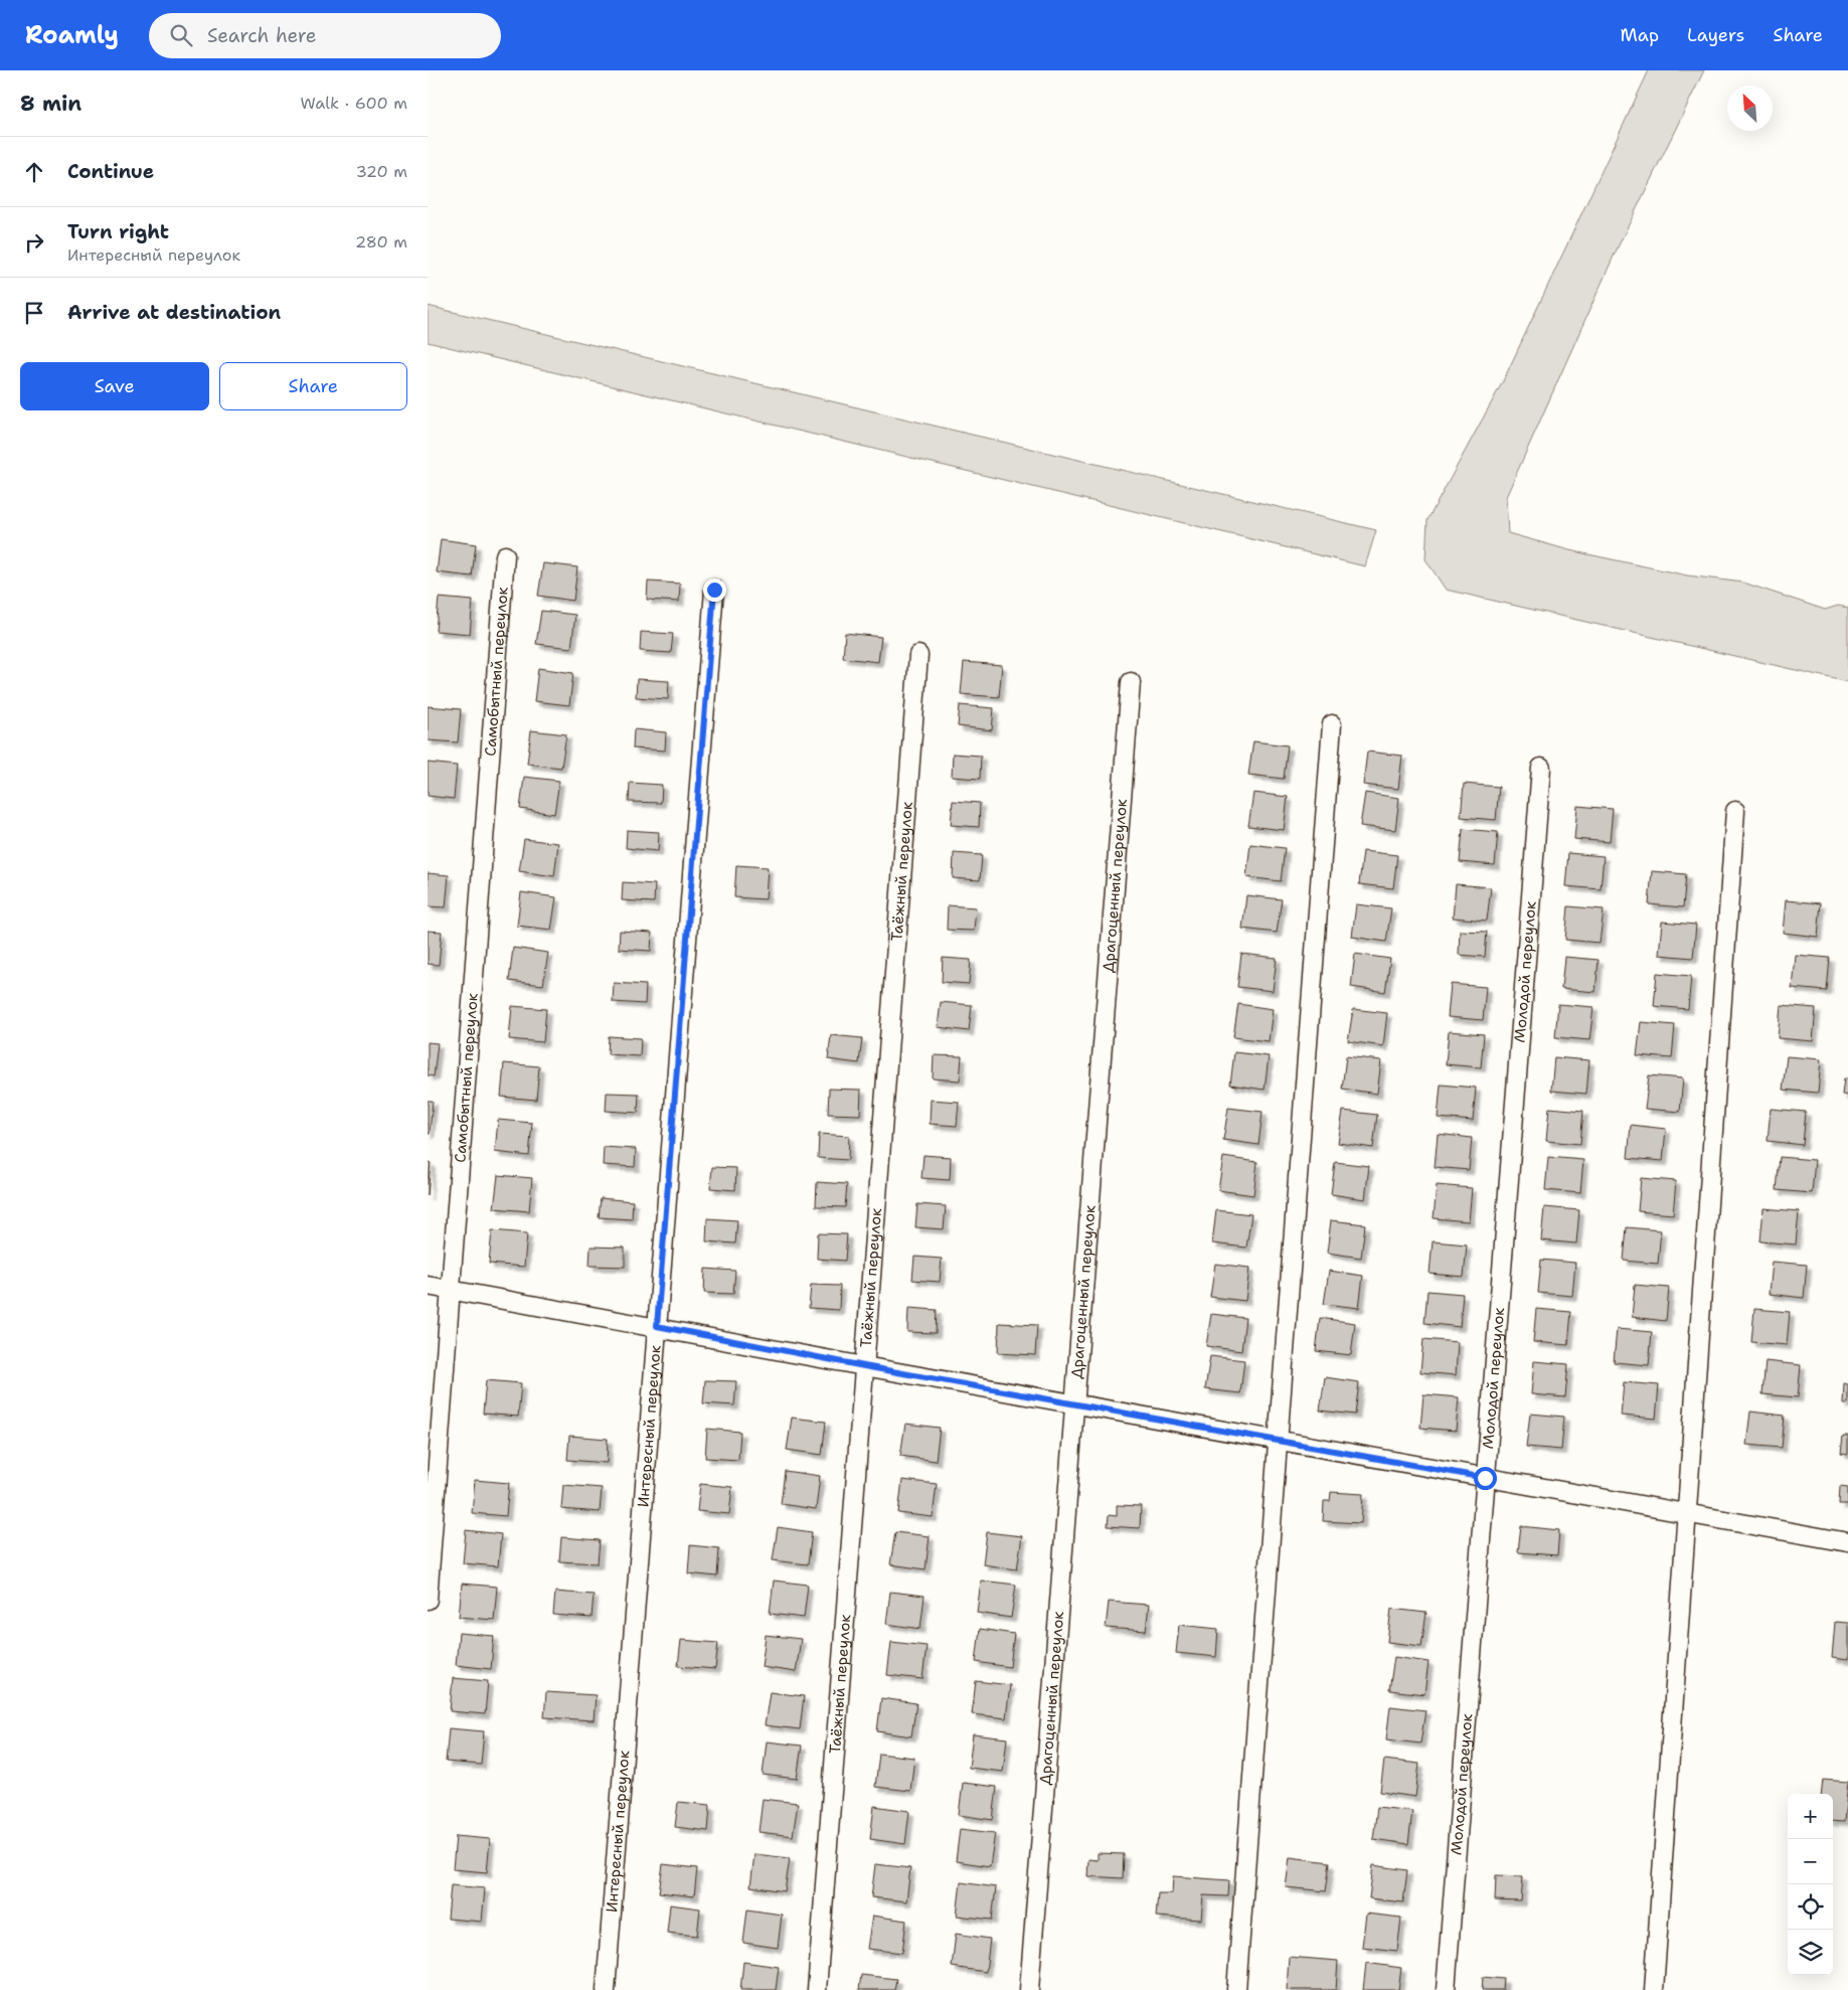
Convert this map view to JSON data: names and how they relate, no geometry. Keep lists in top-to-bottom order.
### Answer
{
  "streets": {
    "street": [
      "Самобытный переулок",
      "Таёжный переулок",
      "Драгоценный переулок",
      "Молодой переулок",
      "Интересный переулок"
    ]
  },
  "north": "top left",
  "page": {
    "header": "Roamly",
    "search": "Search here",
    "nav": ["Map", "Layers", "Share"],
    "heading": ["8 min", "Walk · 600 m"],
    "list": [
      ["Continue", "320 m"],
      ["Turn right", "Интересный переулок", "280 m"],
      "Arrive at destination"
    ],
    "buttons": ["Save", "Share"],
    "map_buttons": ["+", "−"]
  }
}
